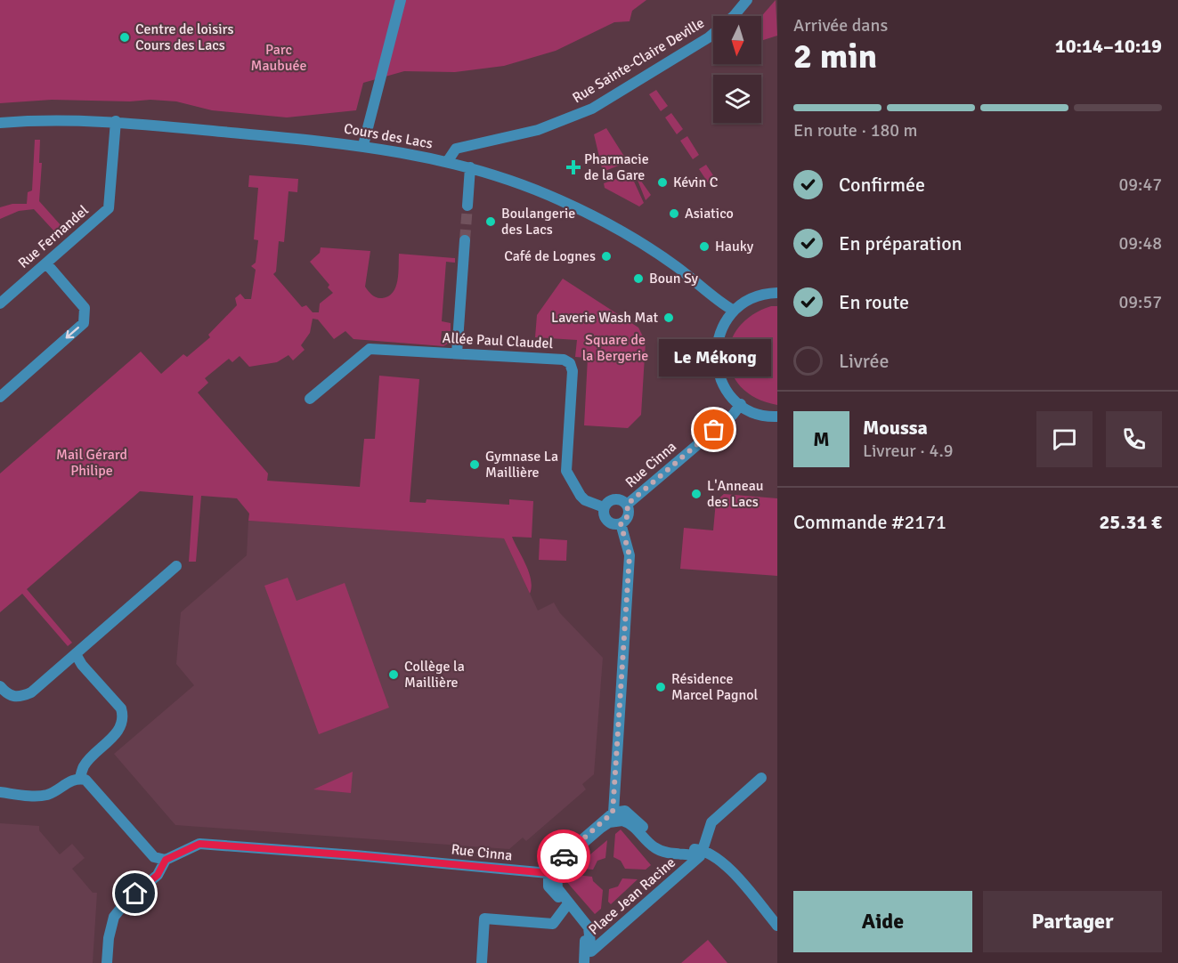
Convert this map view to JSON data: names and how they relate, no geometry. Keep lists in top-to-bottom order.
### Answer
{
  "streets": {
    "street": [
      "Rue Sainte-Claire Deville",
      "Cours des Lacs",
      "Rue Fernandel",
      "Allée Paul Claudel",
      "Rue Cinna",
      "Place Jean Racine"
    ]
  },
  "crossings": [
    ["Rue Sainte-Claire Deville", "Cours des Lacs"],
    ["Cours des Lacs", "Rue Fernandel"],
    ["Allée Paul Claudel", "Rue Cinna"]
  ],
  "parks": ["Parc Maubuée", "Square de la Bergerie", "Mail Gérard Philipe"],
  "places": {
    "other": [
      "Centre de loisirs Cours des Lacs",
      "Kévin C",
      "Asiatico",
      "Boulangerie des Lacs",
      "Hauky",
      "Café de Lognes",
      "Boun Sy",
      "Laverie Wash Mat",
      "Le Mékong",
      "Gymnase La Maillière",
      "L'Anneau des Lacs",
      "Collège la Maillière",
      "Résidence Marcel Pagnol"
    ],
    "health": ["Pharmacie de la Gare"]
  },
  "north": "bottom",
  "page": {
    "heading": ["2 min", "Arrivée dans", "10:14–10:19"],
    "panel": [
      "Moussa",
      "Livreur · 4.9",
      "Commande #2171",
      "25.31 €"
    ],
    "bar": "En route · 180 m",
    "list": [
      ["Confirmée", "09:47"],
      ["En préparation", "09:48"],
      ["En route", "09:57"],
      "Livrée"
    ],
    "bubble": "Le Mékong",
    "round": "M",
    "buttons": ["Aide", "Partager"]
  }
}
